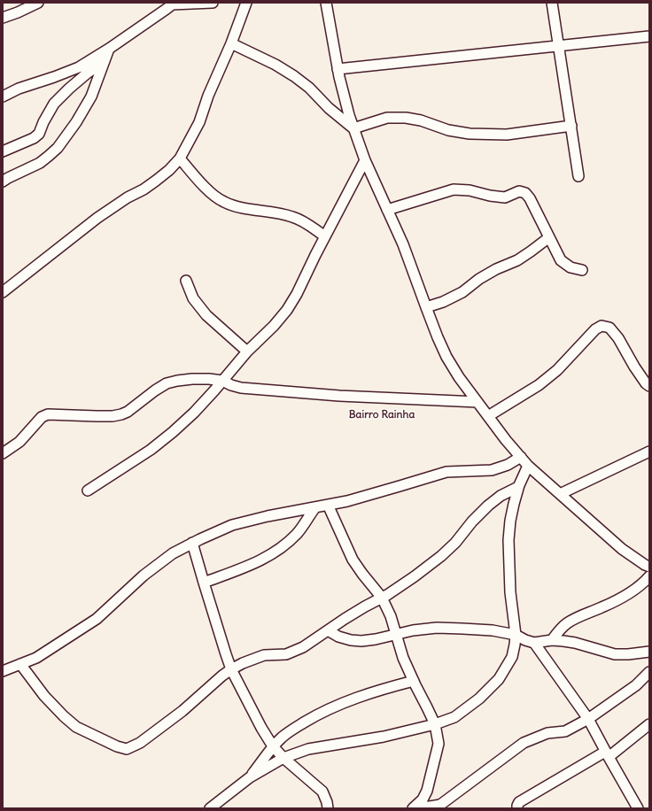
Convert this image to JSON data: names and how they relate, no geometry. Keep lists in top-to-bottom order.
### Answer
{
  "districts": ["Bairro Rainha"]
}
